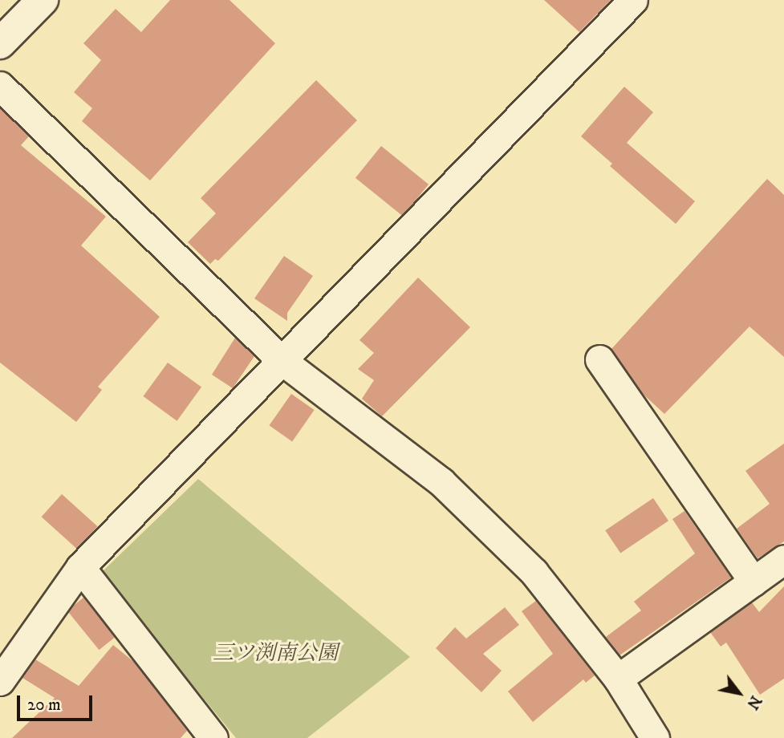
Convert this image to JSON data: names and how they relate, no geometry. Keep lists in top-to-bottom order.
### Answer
{
  "parks": ["三ツ渕南公園"],
  "scale_bar": "20 m",
  "north": "bottom right"
}
